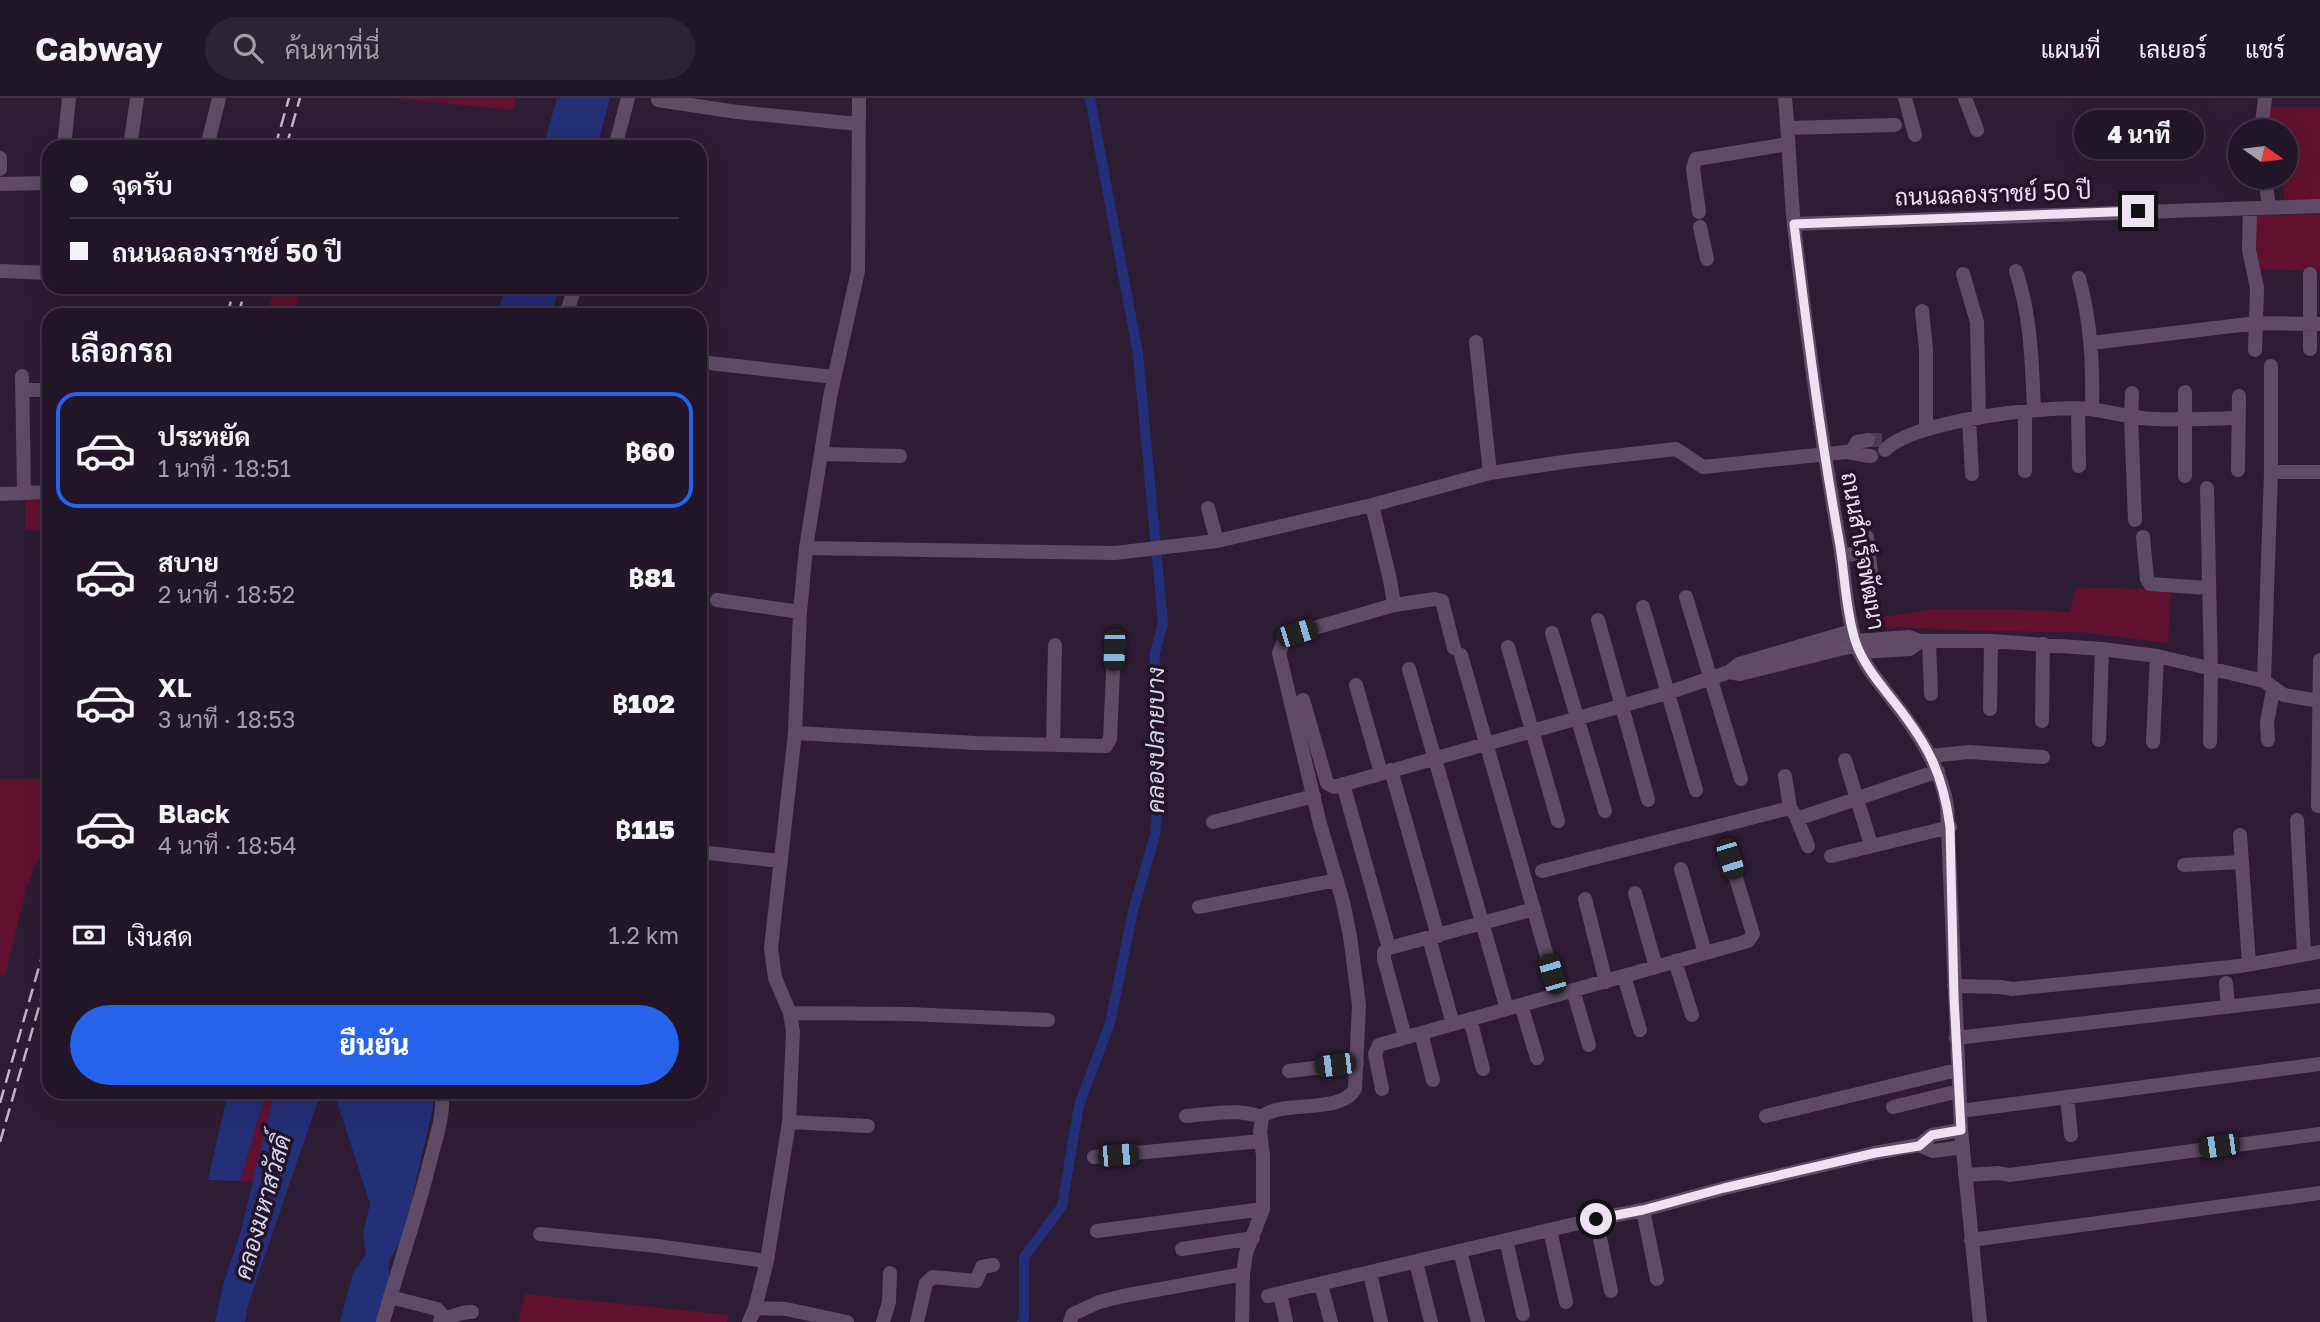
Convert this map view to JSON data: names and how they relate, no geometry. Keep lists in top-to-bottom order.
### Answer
{
  "streets": {
    "street": ["ถนนฉลองราชย์ 50 ปี", "ถนนสำเร็จพัฒนา"]
  },
  "crossings": [
    ["ถนนฉลองราชย์ 50 ปี", "ถนนสำเร็จพัฒนา"]
  ],
  "water": ["คลองปลายบาง", "คลองมหาสวัสดิ์"],
  "north": "right",
  "page": {
    "header": "Cabway",
    "search": "ค้นหาที่นี่",
    "nav": ["แผนที่", "เลเยอร์", "แชร์"],
    "bubble": "4 นาที",
    "banner": ["จุดรับ", "ถนนฉลองราชย์ 50 ปี"],
    "heading": "เลือกรถ",
    "list": [
      {
        "name": "ประหยัด",
        "note": "1 นาที · 18:51",
        "value": "฿60"
      },
      {
        "name": "สบาย",
        "note": "2 นาที · 18:52",
        "value": "฿81"
      },
      {
        "name": "XL",
        "note": "3 นาที · 18:53",
        "value": "฿102"
      },
      {
        "name": "Black",
        "note": "4 นาที · 18:54",
        "value": "฿115"
      }
    ],
    "pay": ["เงินสด", "1.2 km"],
    "buttons": "ยืนยัน"
  }
}
